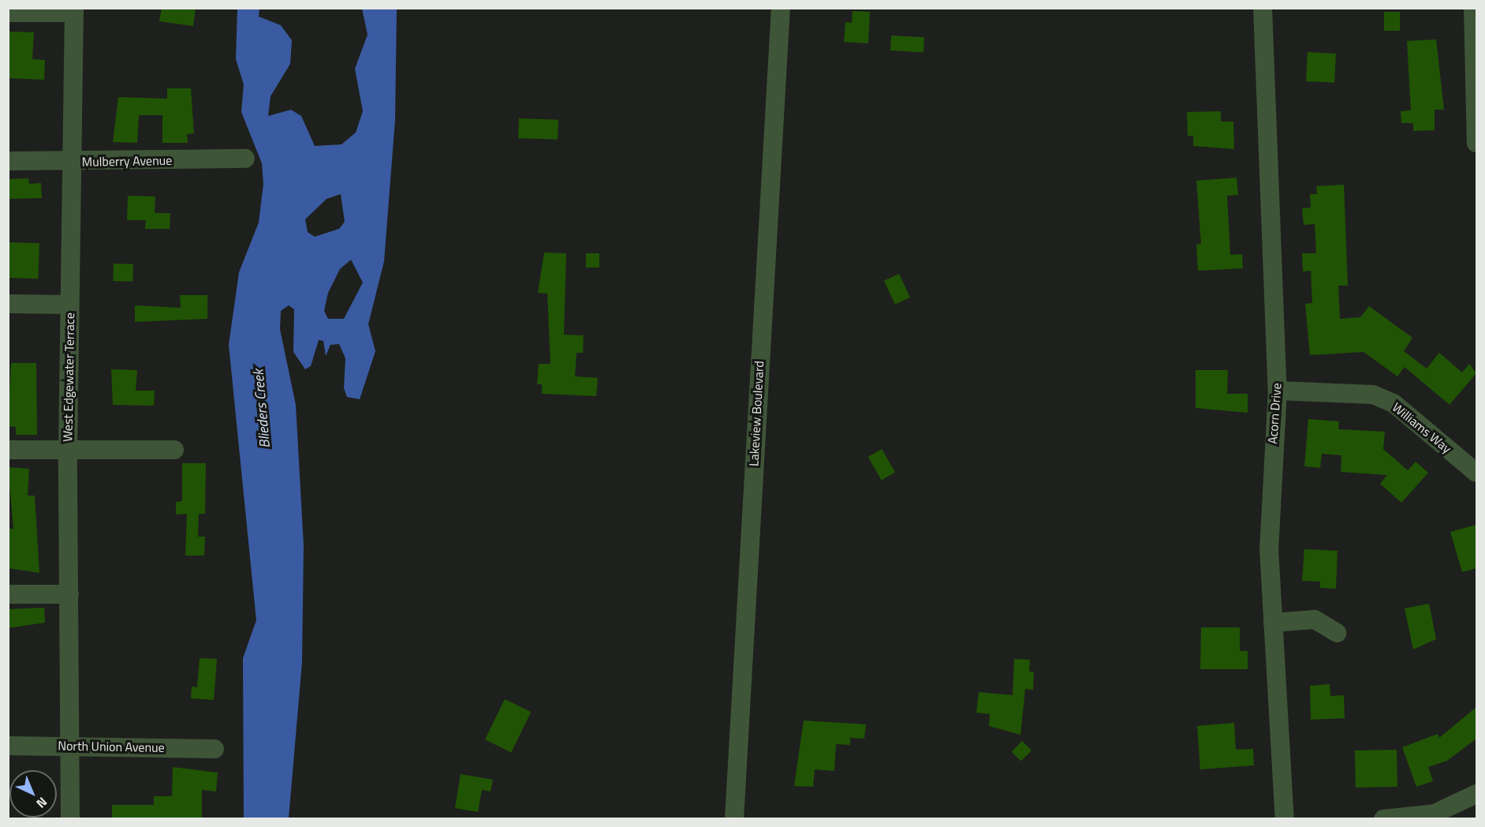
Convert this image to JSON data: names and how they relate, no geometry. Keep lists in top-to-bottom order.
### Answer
{
  "streets": {
    "street": [
      "Mulberry Avenue",
      "West Edgewater Terrace",
      "Lakeview Boulevard",
      "Acorn Drive",
      "Williams Way",
      "North Union Avenue"
    ]
  },
  "crossings": [
    ["Mulberry Avenue", "West Edgewater Terrace"],
    ["West Edgewater Terrace", "North Union Avenue"],
    ["Acorn Drive", "Williams Way"]
  ],
  "water": ["Blieders Creek"],
  "north": "bottom right"
}
